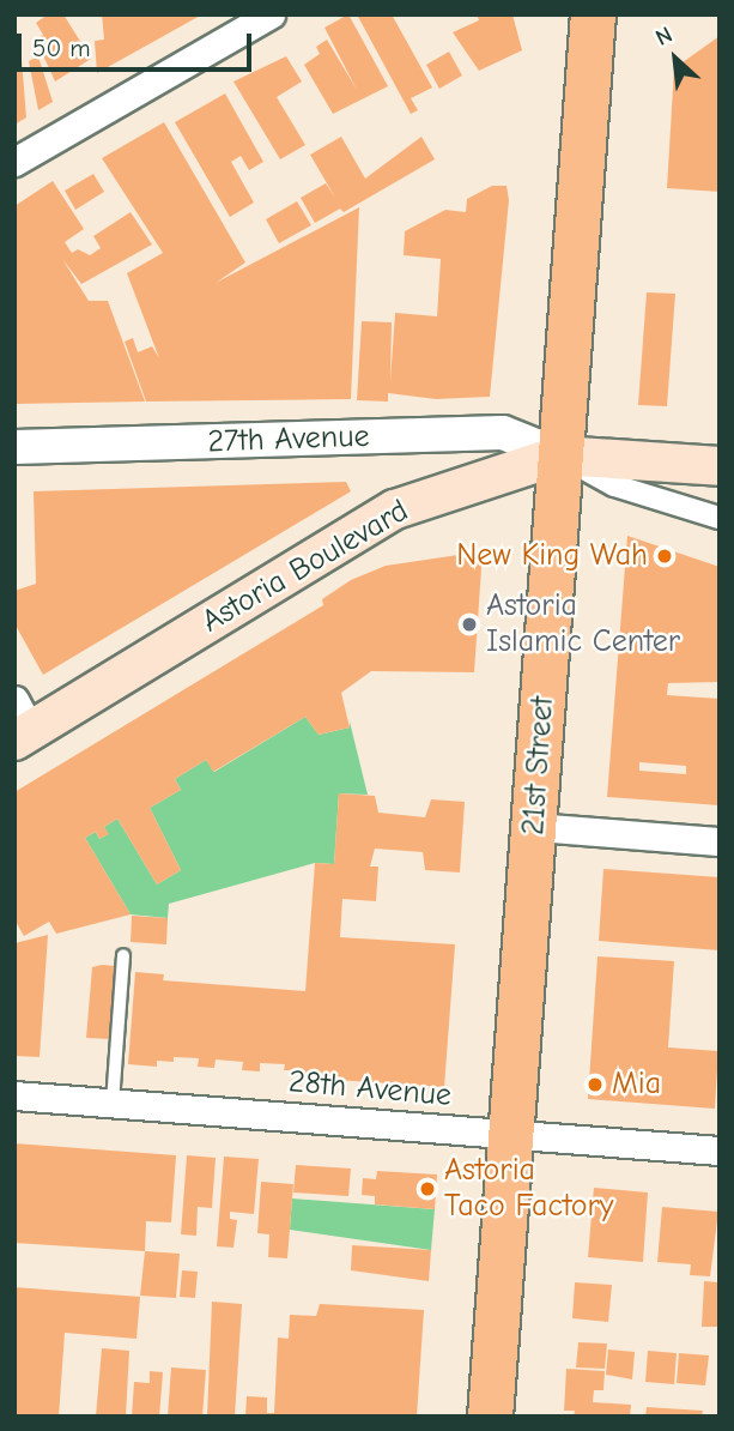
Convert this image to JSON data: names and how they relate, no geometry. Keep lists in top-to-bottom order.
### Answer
{
  "streets": {
    "main road": ["Astoria Boulevard", "21st Street"],
    "street": ["27th Avenue", "28th Avenue"]
  },
  "crossings": [
    ["27th Avenue", "Astoria Boulevard"],
    ["27th Avenue", "21st Street"],
    ["Astoria Boulevard", "21st Street"],
    ["21st Street", "28th Avenue"]
  ],
  "places": [
    "New King Wah",
    "Astoria Islamic Center",
    "Mia",
    "Astoria Taco Factory"
  ],
  "scale_bar": "50 m",
  "north": "top left"
}
